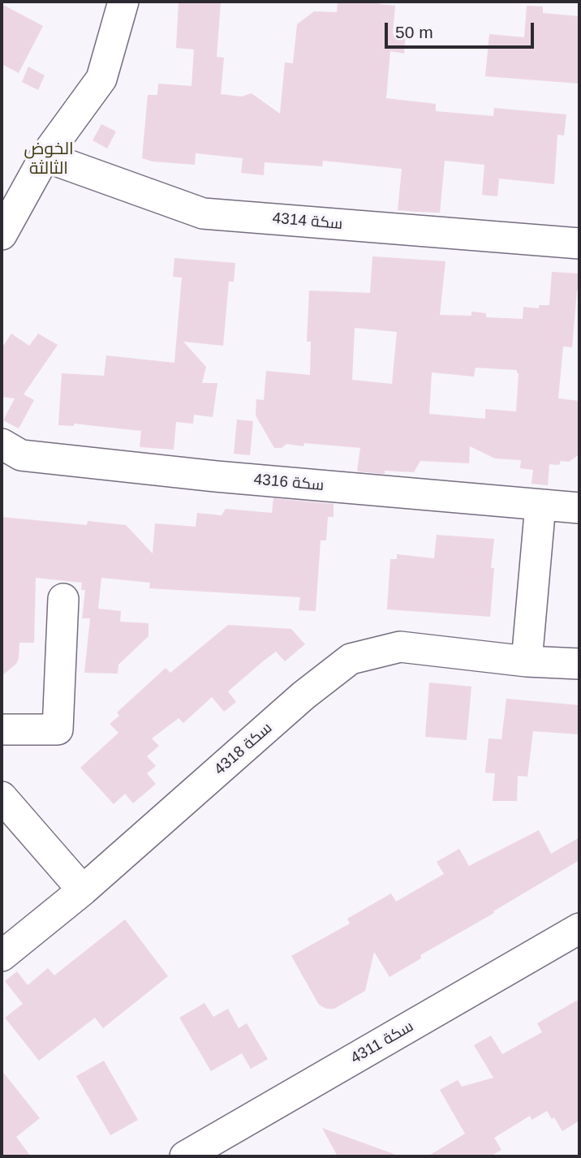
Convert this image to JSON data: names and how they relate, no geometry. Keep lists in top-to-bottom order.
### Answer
{
  "streets": {
    "street": [
      "سكة 4314",
      "سكة 4316",
      "سكة 4318",
      "سكة 4311"
    ]
  },
  "districts": ["الخوض الثالثة"],
  "scale_bar": "50 m"
}
